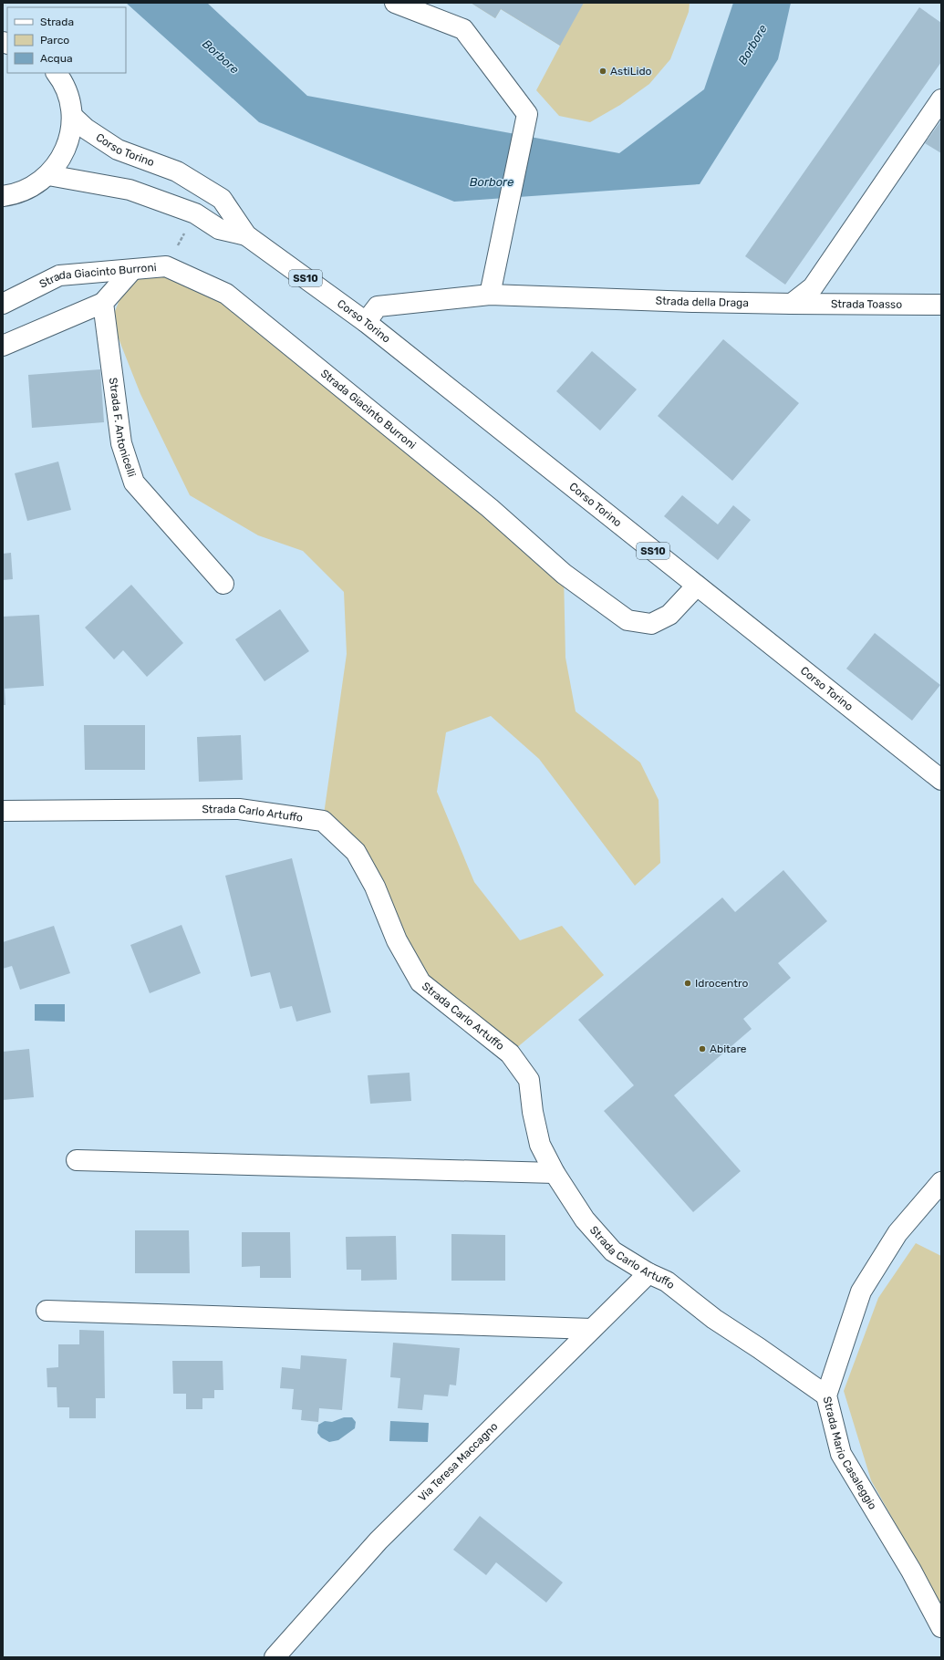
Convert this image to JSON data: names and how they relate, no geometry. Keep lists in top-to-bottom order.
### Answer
{
  "streets": {
    "street": [
      "Corso Torino",
      "Strada Giacinto Burroni",
      "SS10",
      "Strada della Draga",
      "Strada Toasso",
      "Strada F. Antonicelli",
      "Strada Carlo Artuffo",
      "Strada Mario Casaleggio",
      "Via Teresa Maccagno"
    ]
  },
  "crossings": [
    ["Corso Torino", "Strada Giacinto Burroni"],
    ["Corso Torino", "Strada della Draga"],
    ["Strada della Draga", "Strada Toasso"],
    ["Strada Carlo Artuffo", "Strada Mario Casaleggio"],
    ["Strada Carlo Artuffo", "Via Teresa Maccagno"]
  ],
  "water": ["Borbore"],
  "places": ["AstiLido", "Idrocentro", "Abitare"],
  "legend": ["Strada", "Parco", "Acqua"]
}
